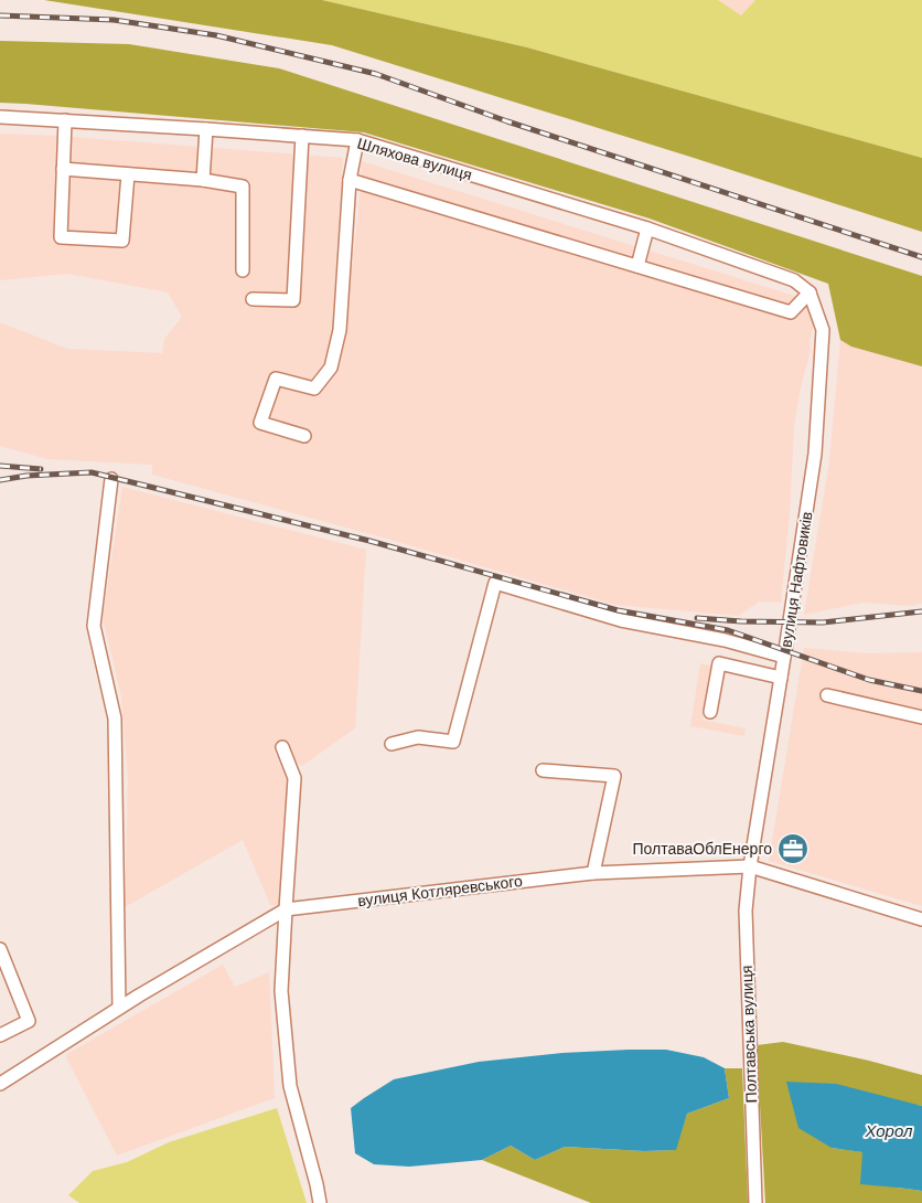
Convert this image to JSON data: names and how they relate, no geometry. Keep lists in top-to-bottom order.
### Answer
{
  "streets": {
    "street": [
      "Шляхова вулиця",
      "вулиця Нафтовиків",
      "вулиця Котляревського",
      "Полтавська вулиця"
    ]
  },
  "crossings": [
    ["Шляхова вулиця", "вулиця Нафтовиків"],
    ["вулиця Нафтовиків", "вулиця Котляревського"],
    ["вулиця Нафтовиків", "Полтавська вулиця"],
    ["вулиця Котляревського", "Полтавська вулиця"]
  ],
  "water": ["Хорол"],
  "places": {
    "office": ["ПолтаваОблЕнерго"]
  }
}
